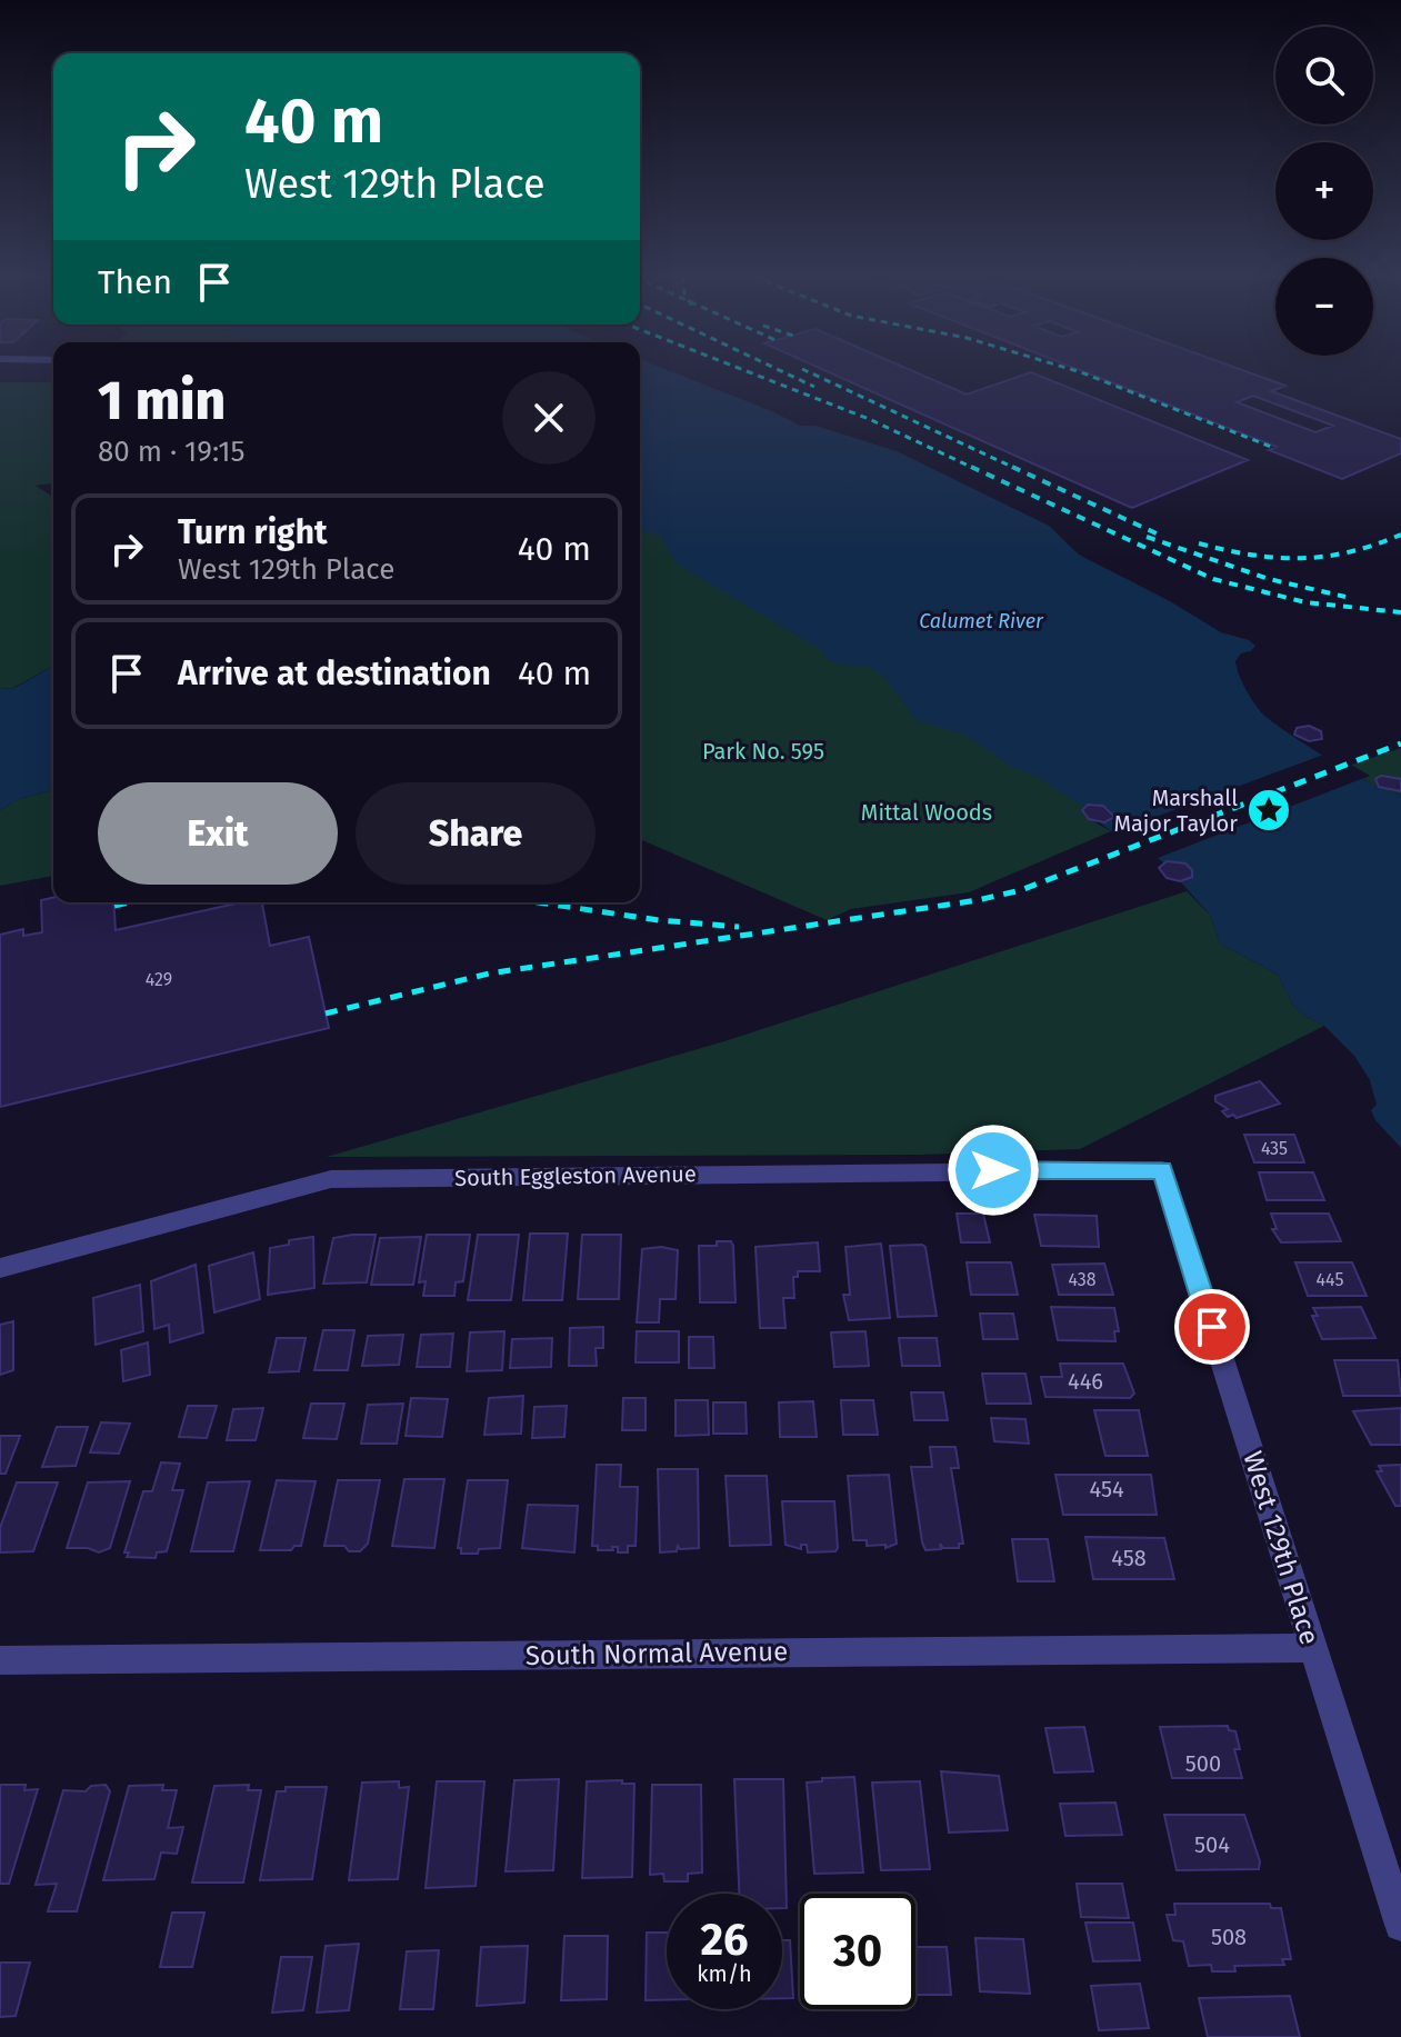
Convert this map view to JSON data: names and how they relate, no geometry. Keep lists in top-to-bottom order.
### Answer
{
  "streets": {
    "street": ["South Eggleston Avenue", "West 129th Place", "South Normal Avenue"]
  },
  "crossings": [
    ["South Eggleston Avenue", "West 129th Place"],
    ["West 129th Place", "South Normal Avenue"]
  ],
  "water": ["Calumet River"],
  "parks": ["Park No. 595", "Mittal Woods"],
  "places": {
    "place": ["Marshall Major Taylor"]
  },
  "house_numbers": [
    "429",
    "435",
    "438",
    "445",
    "446",
    "454",
    "458",
    "500",
    "504",
    "508"
  ],
  "page": {
    "map_buttons": ["+", "−"],
    "turn": ["40 m", "West 129th Place"],
    "then": "Then",
    "heading": ["1 min", "80 m · 19:15"],
    "list": [
      {
        "name": "Turn right",
        "note": "West 129th Place",
        "value": "40 m"
      },
      {
        "name": "Arrive at destination",
        "value": "40 m"
      }
    ],
    "buttons": ["Exit", "Share"],
    "speed": "26 km/h",
    "limit": "30"
  }
}
